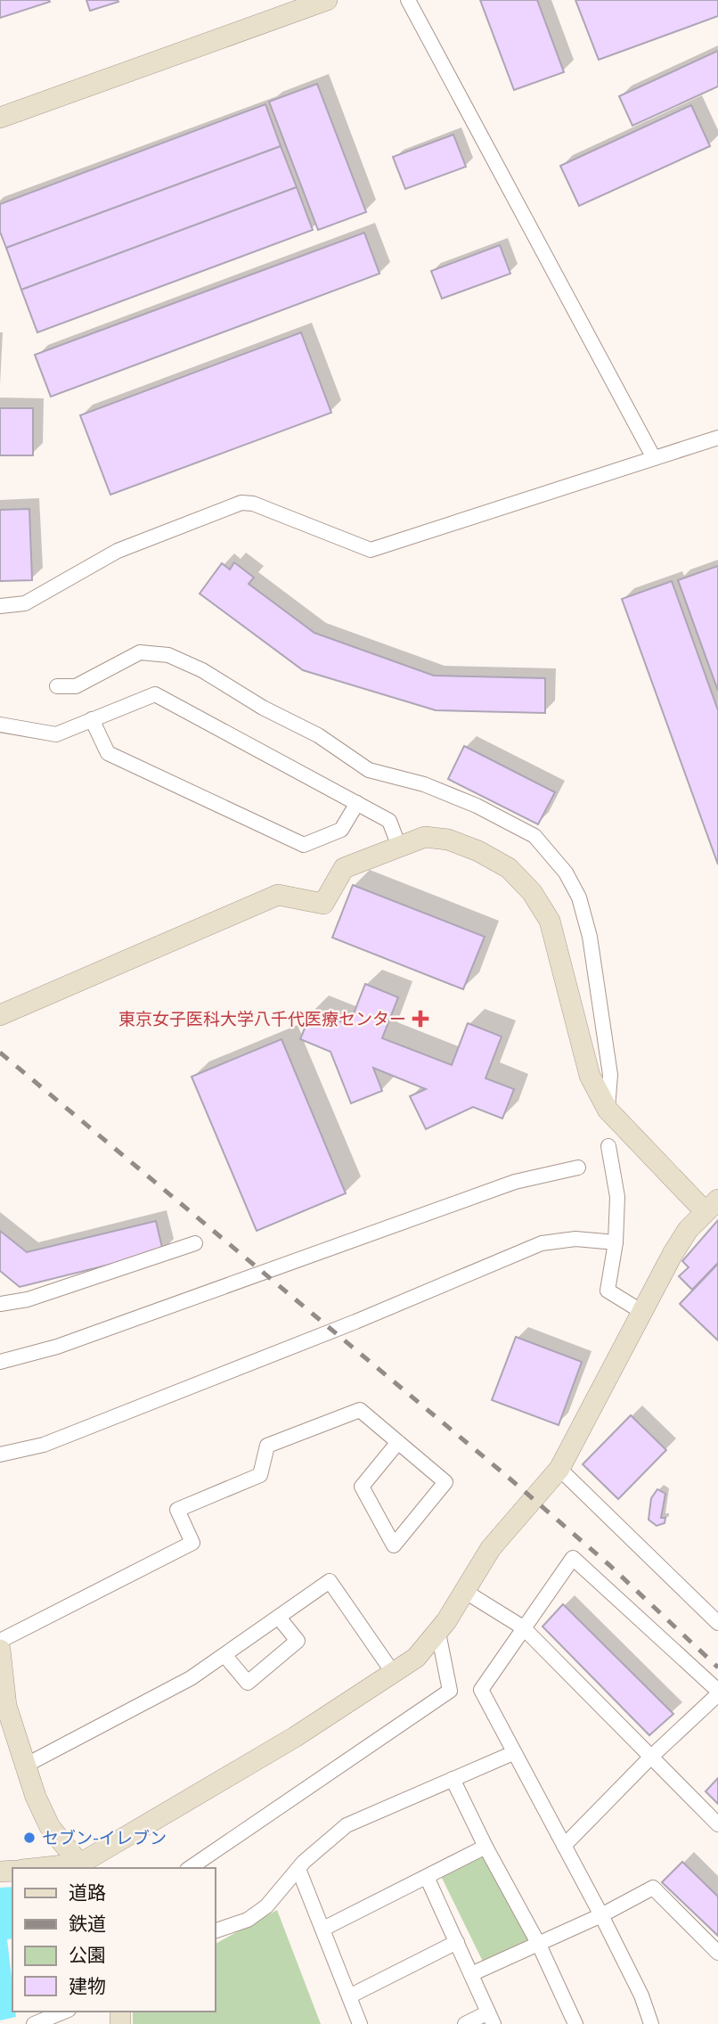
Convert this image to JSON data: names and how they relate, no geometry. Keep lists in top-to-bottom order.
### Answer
{
  "places": {
    "health": ["東京女子医科大学八千代医療センター"],
    "other": ["セブン-イレブン"]
  },
  "legend": [
    "道路",
    "鉄道",
    "公園",
    "建物"
  ]
}
